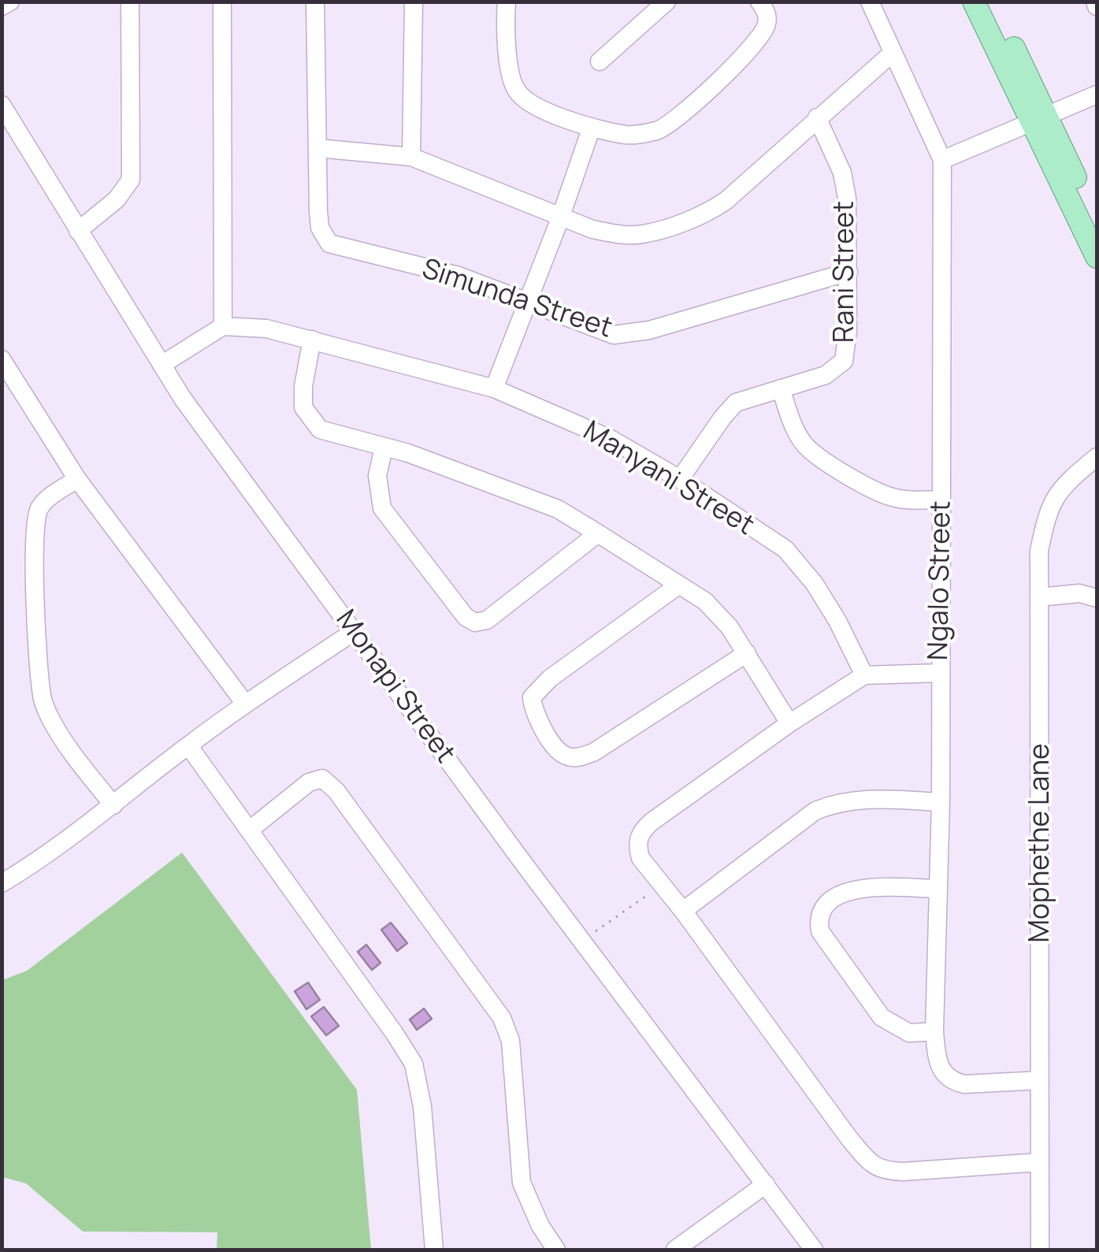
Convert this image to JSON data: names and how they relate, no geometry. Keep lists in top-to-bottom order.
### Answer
{
  "streets": {
    "street": [
      "Rani Street",
      "Simunda Street",
      "Manyani Street",
      "Ngalo Street",
      "Monapi Street",
      "Mophethe Lane"
    ]
  },
  "crossings": [
    ["Rani Street", "Simunda Street"],
    ["Rani Street", "Manyani Street"],
    ["Ngalo Street", "Mophethe Lane"]
  ]
}
